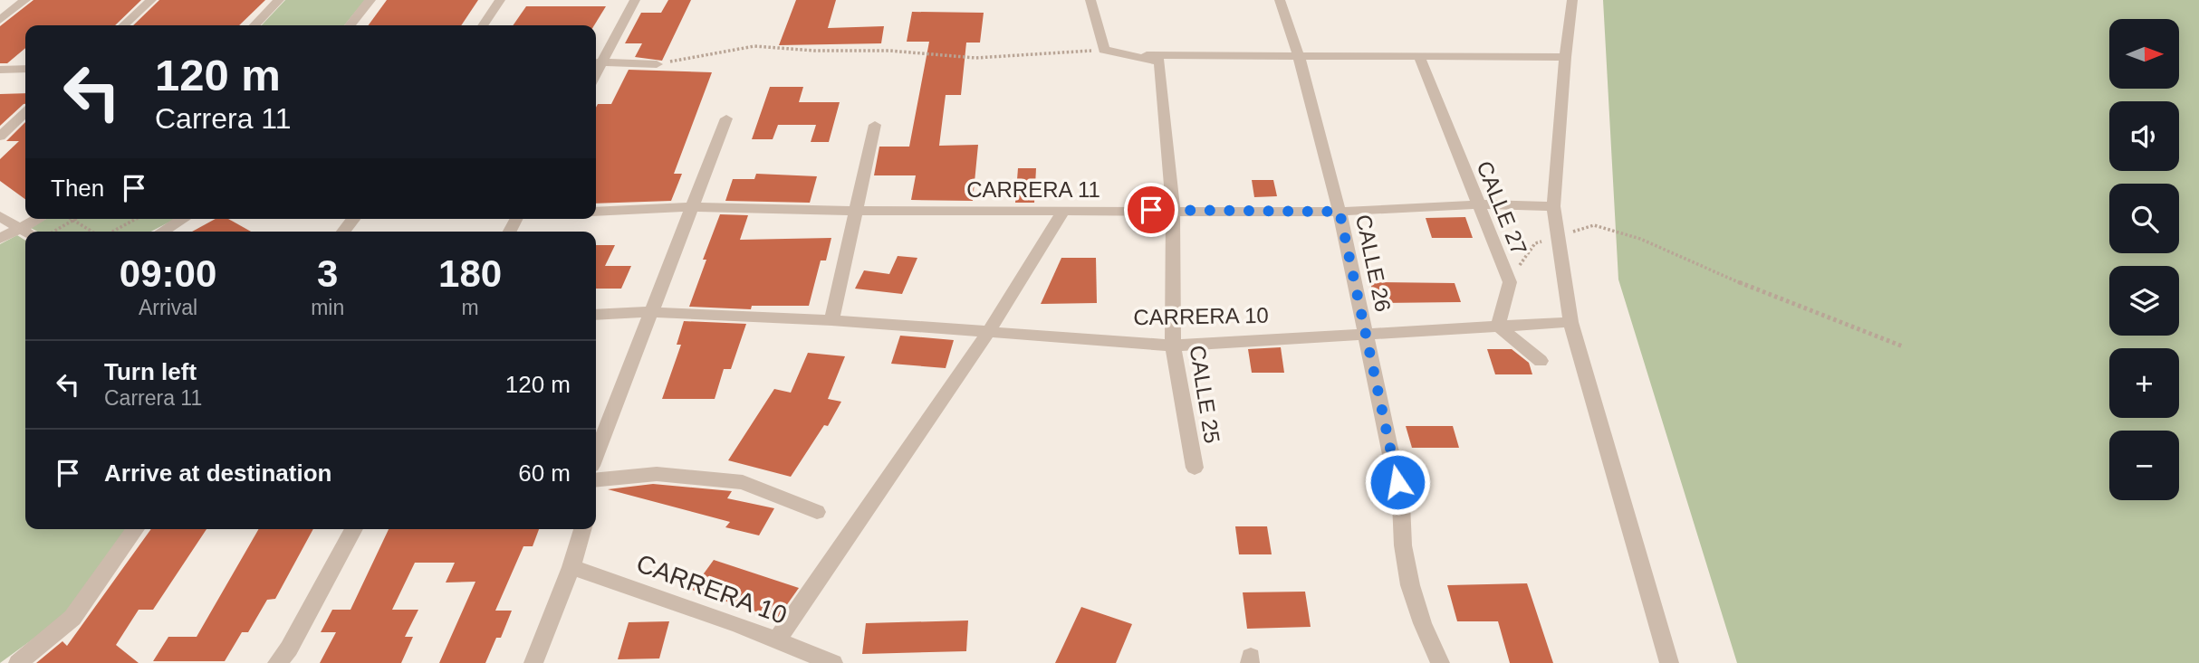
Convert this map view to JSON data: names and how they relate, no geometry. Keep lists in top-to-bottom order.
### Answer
{
  "streets": {
    "street": [
      "CARRERA 11",
      "CALLE 27",
      "CALLE 26",
      "CARRERA 10",
      "CALLE 25"
    ]
  },
  "crossings": [
    ["CARRERA 11", "CALLE 27"],
    ["CARRERA 11", "CALLE 26"],
    ["CARRERA 11", "CALLE 25"],
    ["CALLE 27", "CARRERA 10"],
    ["CALLE 26", "CARRERA 10"],
    ["CARRERA 10", "CALLE 25"]
  ],
  "north": "right",
  "page": {
    "map_buttons": ["+", "−"],
    "turn": ["120 m", "Carrera 11"],
    "then": "Then",
    "eta": [
      "09:00",
      "Arrival",
      "3",
      "min",
      "180",
      "m"
    ],
    "list": [
      {
        "name": "Turn left",
        "note": "Carrera 11",
        "value": "120 m"
      },
      {
        "name": "Arrive at destination",
        "value": "60 m"
      }
    ]
  }
}
